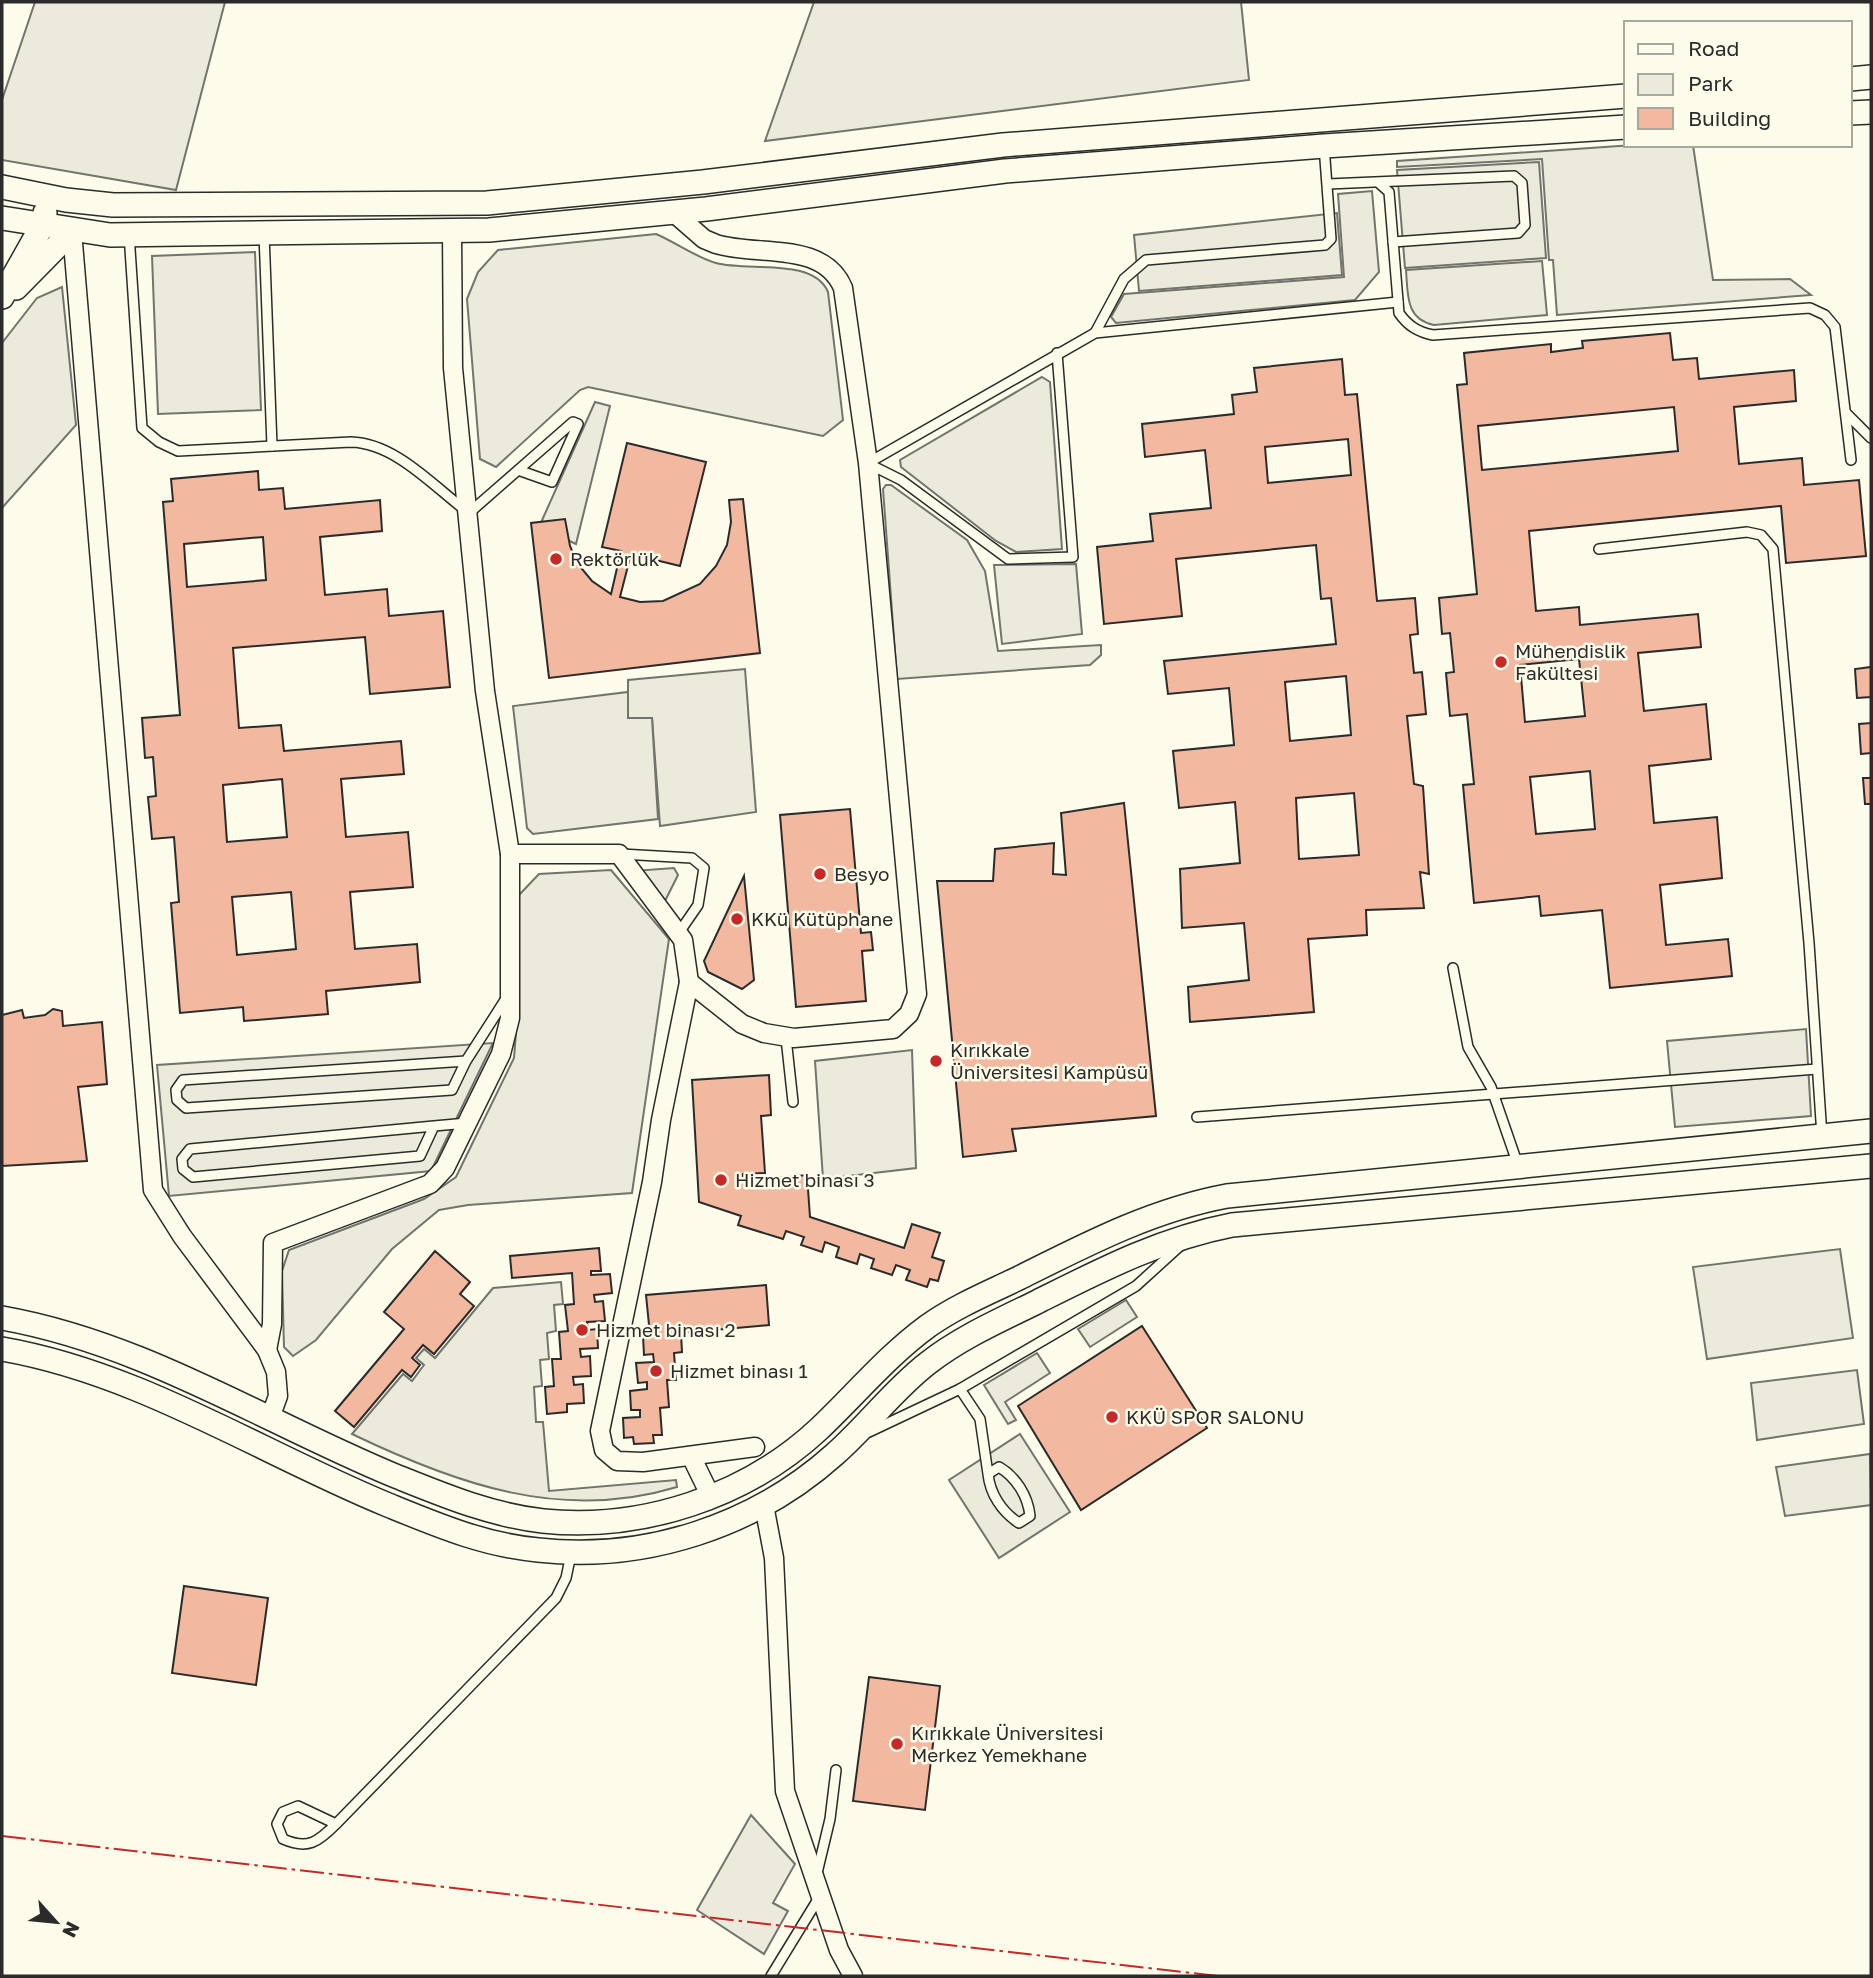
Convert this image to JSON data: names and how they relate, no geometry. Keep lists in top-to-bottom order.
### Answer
{
  "places": [
    "Rektörlük",
    "Mühendislik Fakültesi",
    "Besyo",
    "KKü Kütüphane",
    "Kırıkkale Üniversitesi Kampüsü",
    "Hizmet binası 3",
    "Hizmet binası 2",
    "Hizmet binası 1",
    "KKÜ SPOR SALONU",
    "Kırıkkale Üniversitesi Merkez Yemekhane"
  ],
  "legend": ["Road", "Park", "Building"],
  "north": "bottom right"
}
